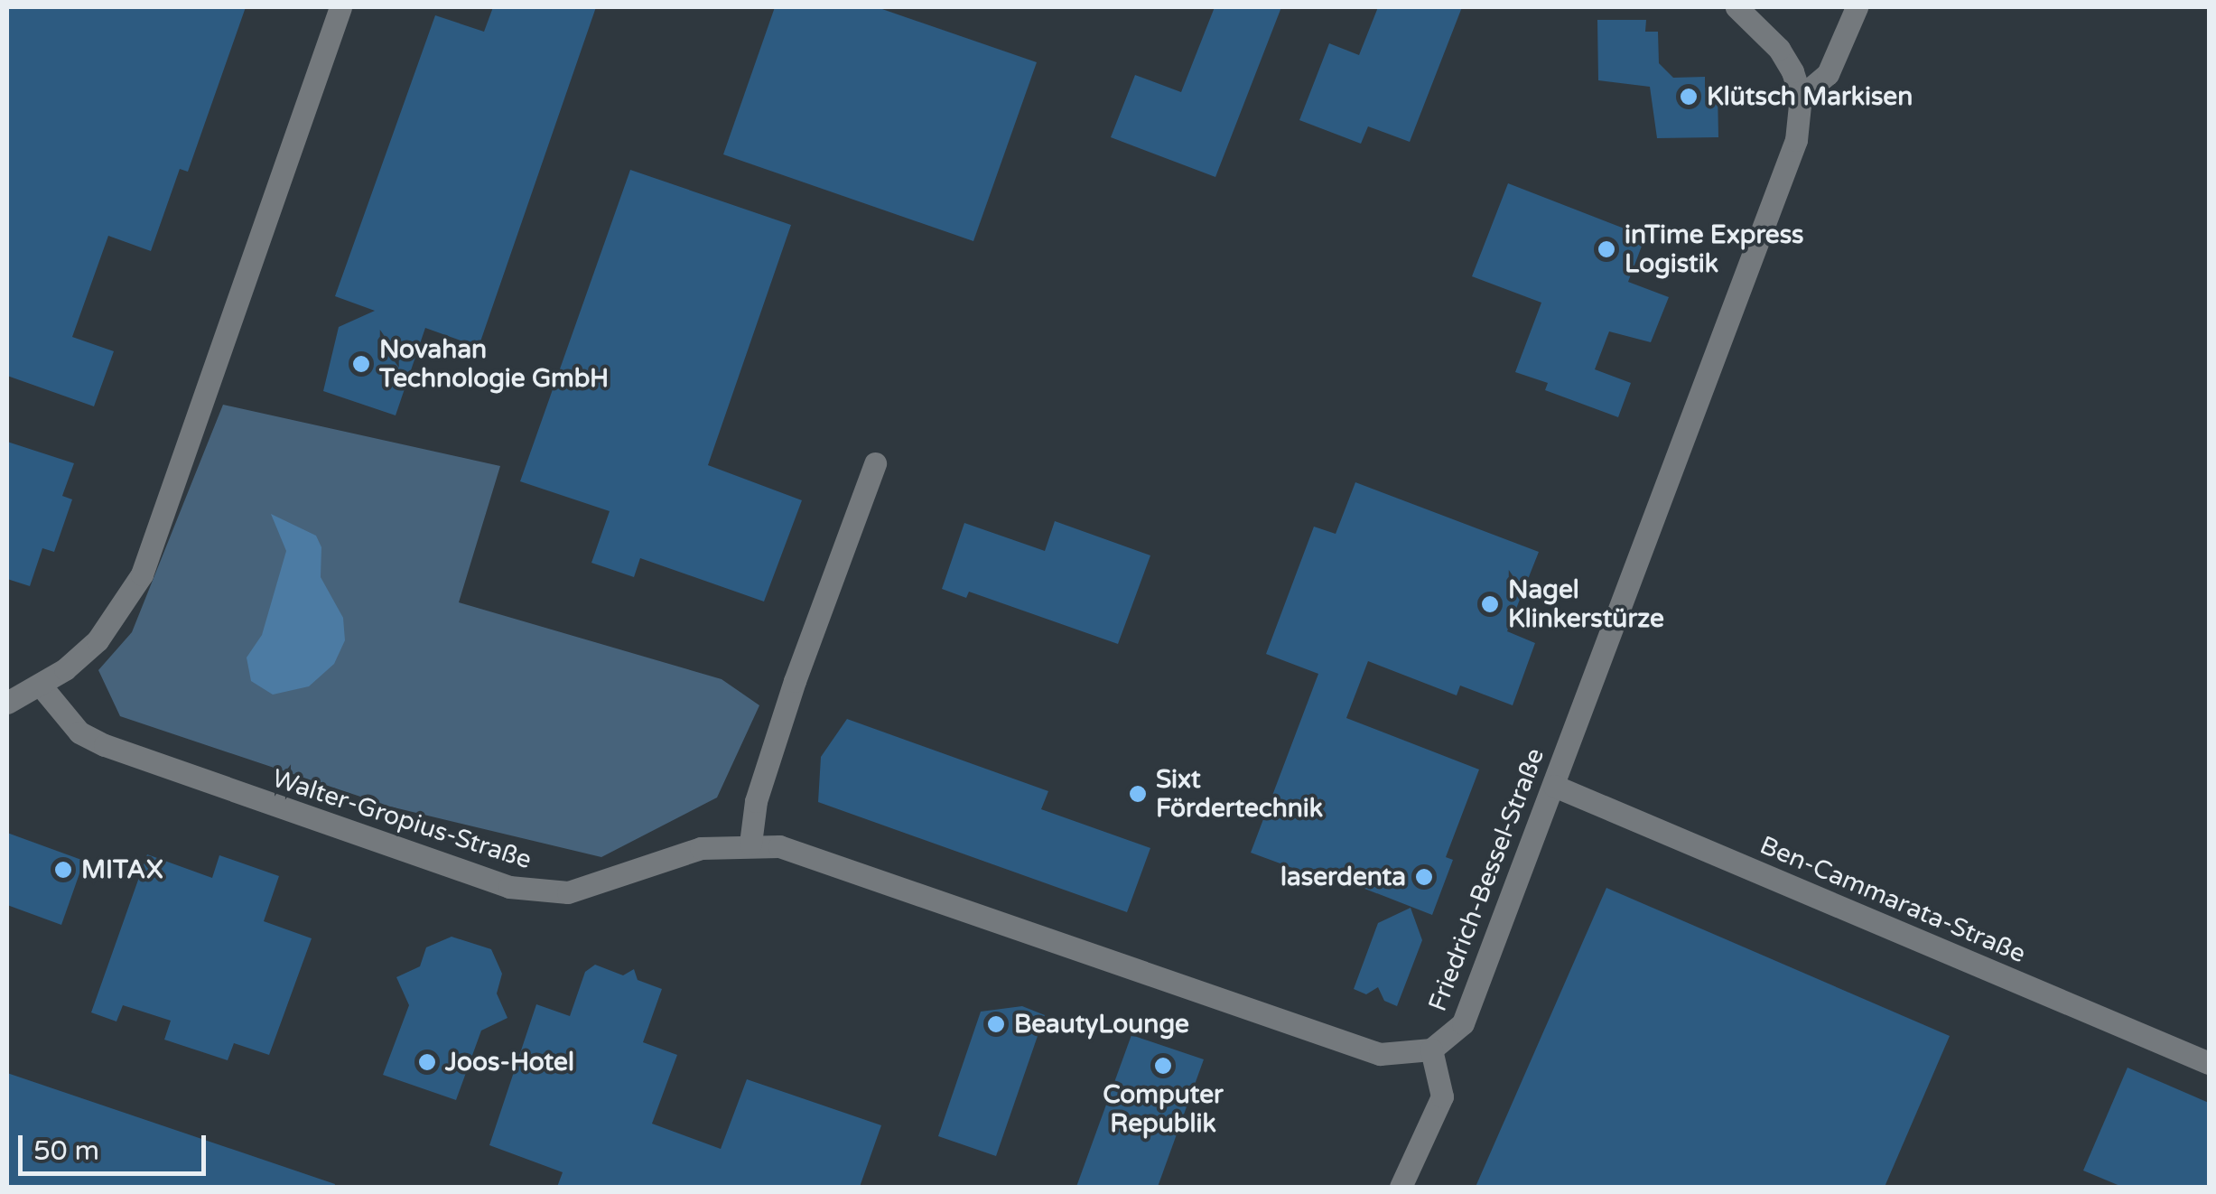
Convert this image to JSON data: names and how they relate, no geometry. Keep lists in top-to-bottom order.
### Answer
{
  "streets": {
    "street": ["Walter-Gropius-Straße", "Friedrich-Bessel-Straße", "Ben-Cammarata-Straße"]
  },
  "crossings": [
    ["Friedrich-Bessel-Straße", "Ben-Cammarata-Straße"]
  ],
  "places": [
    "Klütsch Markisen",
    "inTime Express Logistik",
    "Novahan Technologie GmbH",
    "Nagel Klinkerstürze",
    "Sixt Fördertechnik",
    "MITAX",
    "laserdenta",
    "BeautyLounge",
    "Joos-Hotel",
    "Computer Republik"
  ],
  "scale_bar": "50 m"
}
